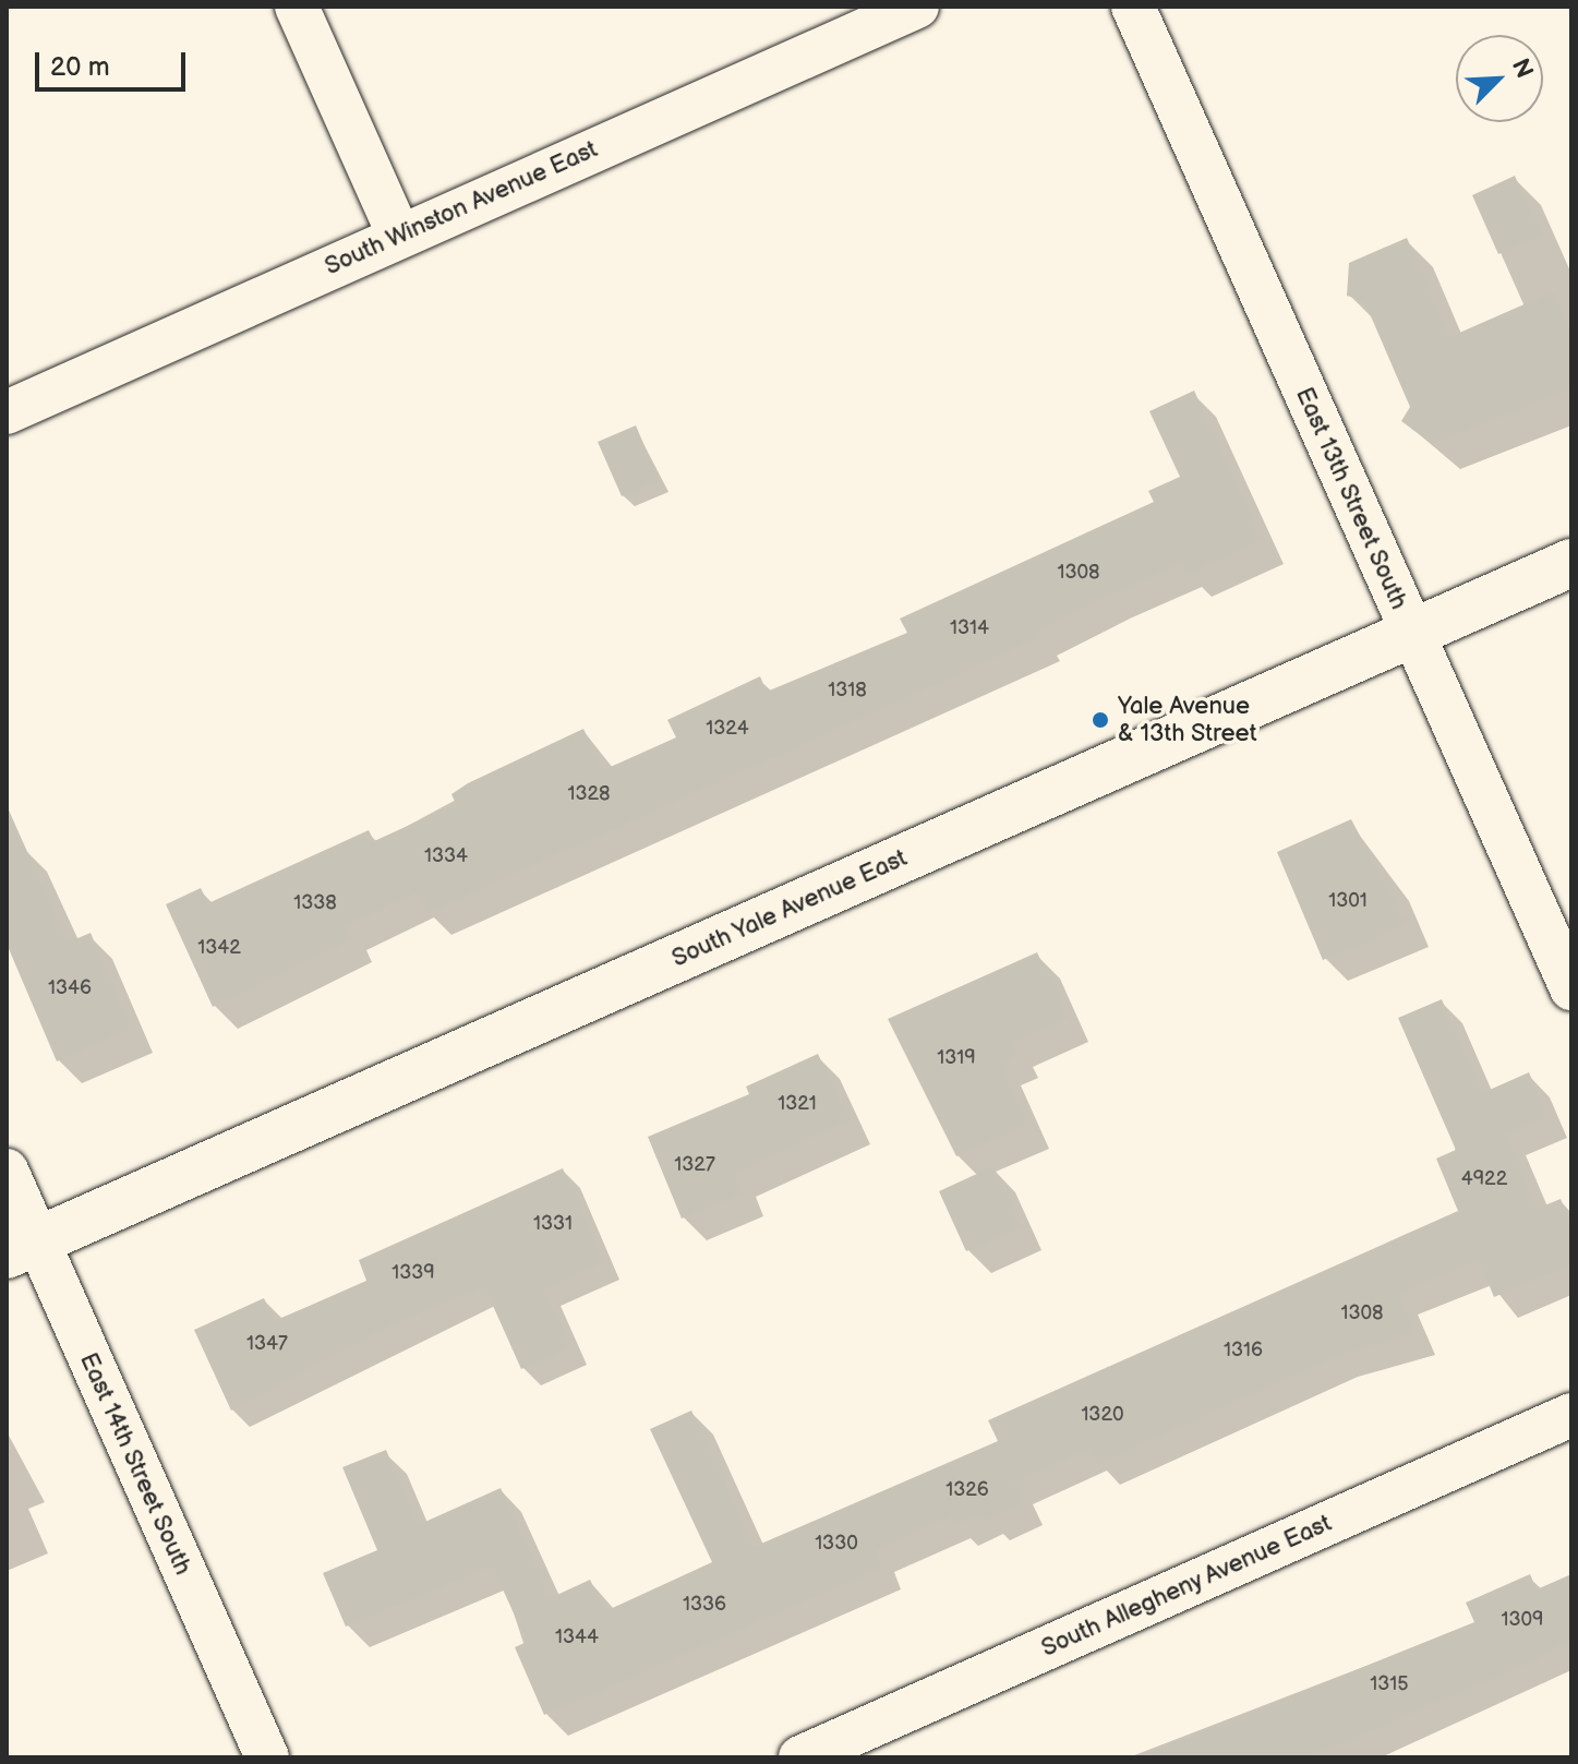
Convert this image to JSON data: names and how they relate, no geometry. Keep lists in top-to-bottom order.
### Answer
{
  "streets": {
    "main road": ["South Yale Avenue East"],
    "street": [
      "South Winston Avenue East",
      "East 13th Street South",
      "East 14th Street South",
      "South Allegheny Avenue East"
    ]
  },
  "crossings": [
    ["East 13th Street South", "South Yale Avenue East"],
    ["South Yale Avenue East", "East 14th Street South"]
  ],
  "places": ["Yale Avenue & 13th Street"],
  "house_numbers": [
    "1308",
    "1314",
    "1318",
    "1324",
    "1328",
    "1334",
    "1301",
    "1338",
    "1342",
    "1346",
    "1319",
    "1321",
    "1327",
    "4922",
    "1331",
    "1339",
    "1308",
    "1347",
    "1316",
    "1320",
    "1326",
    "1330",
    "1336",
    "1309",
    "1344",
    "1315"
  ],
  "scale_bar": "20 m",
  "north": "top right"
}
